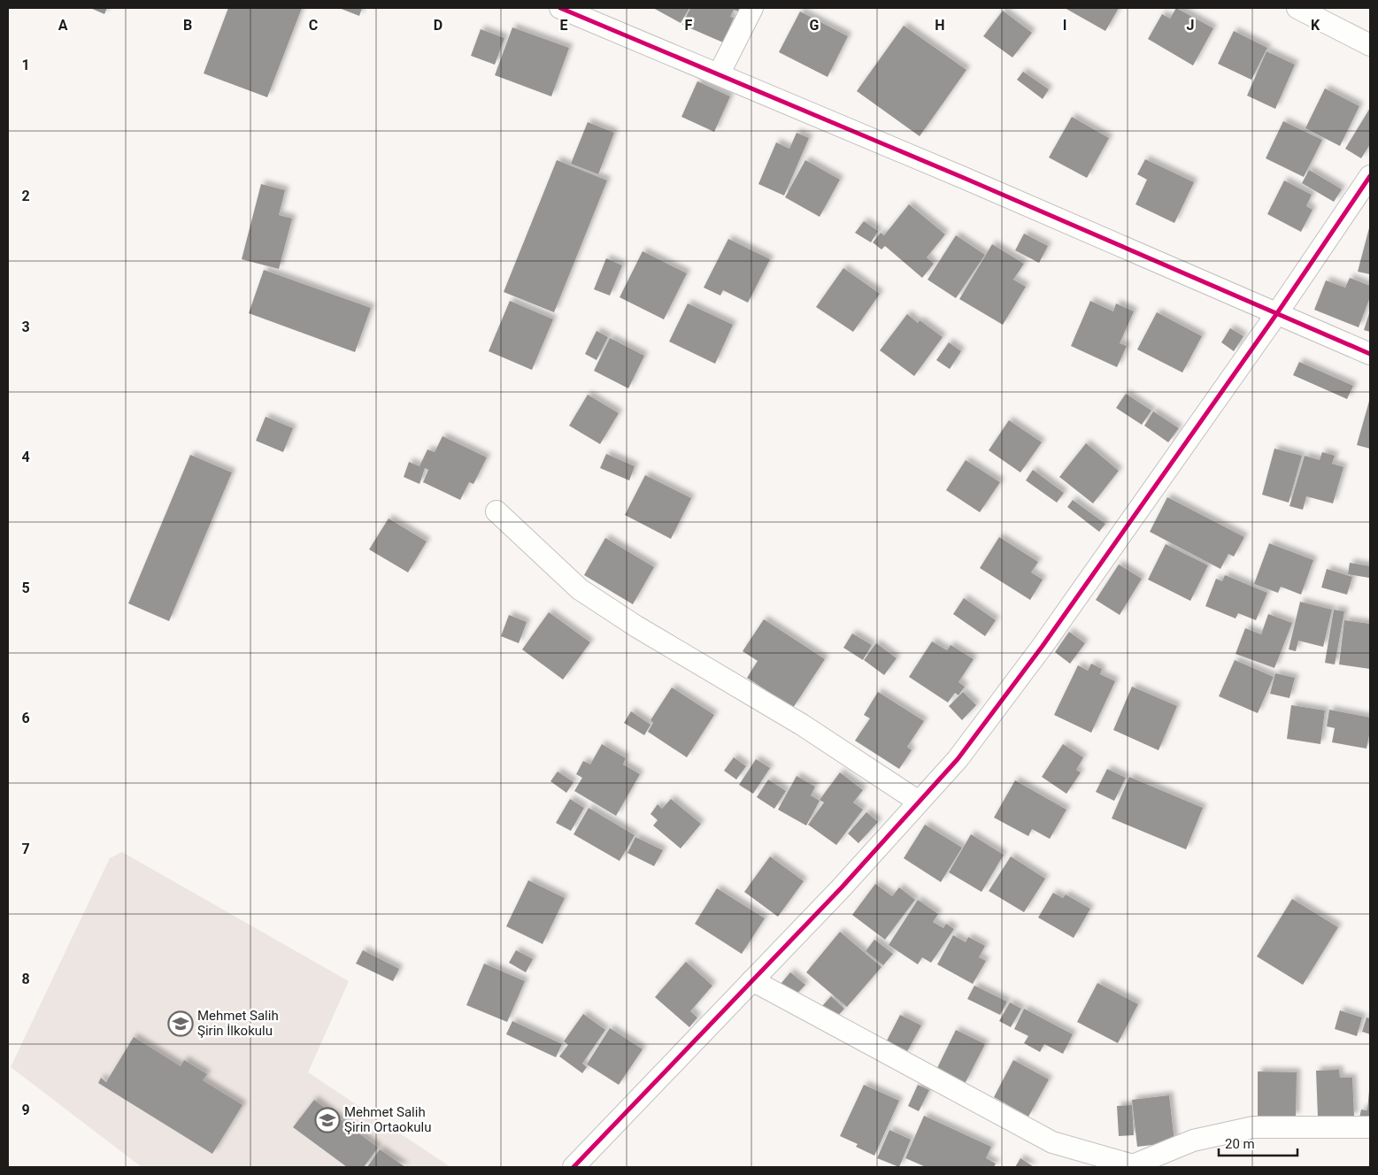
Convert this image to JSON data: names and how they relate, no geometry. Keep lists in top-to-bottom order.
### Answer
{
  "places": {
    "school or university": ["Mehmet Salih Şirin İlkokulu", "Mehmet Salih Şirin Ortaokulu"]
  },
  "scale_bar": "20 m",
  "grid": {
    "columns": [
      "A",
      "B",
      "C",
      "D",
      "E",
      "F",
      "G",
      "H",
      "I",
      "J",
      "K"
    ],
    "rows": [
      "1",
      "2",
      "3",
      "4",
      "5",
      "6",
      "7",
      "8",
      "9"
    ]
  }
}
